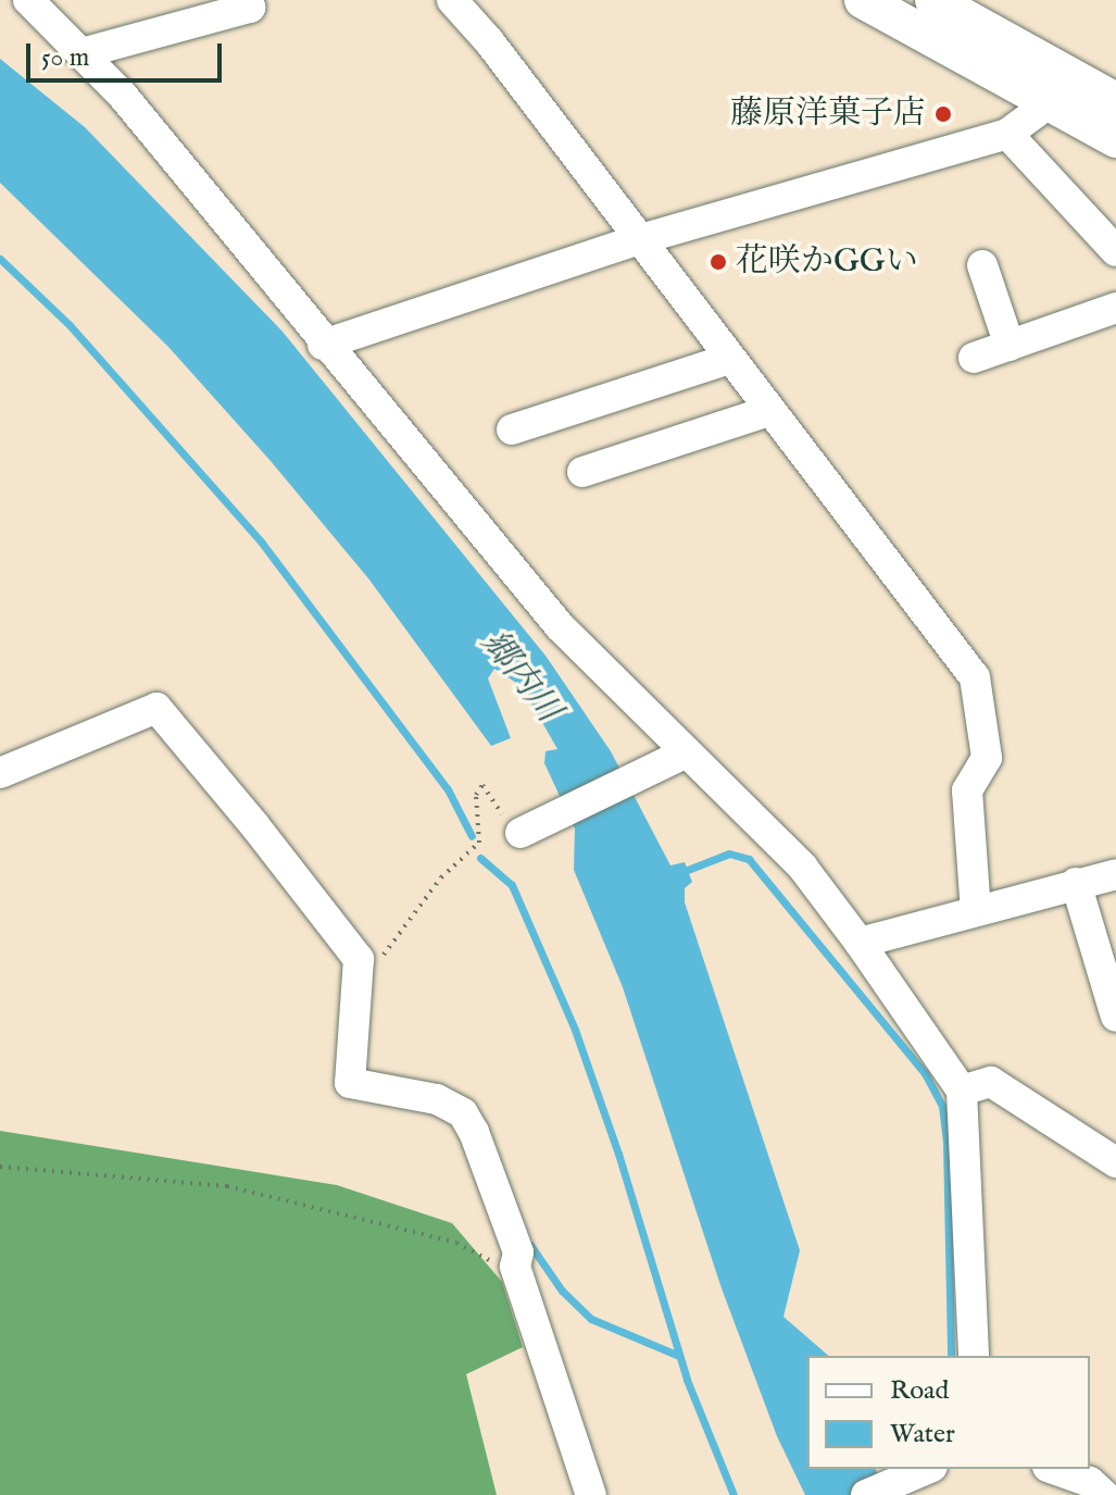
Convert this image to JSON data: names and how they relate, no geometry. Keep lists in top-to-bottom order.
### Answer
{
  "water": ["郷内川"],
  "places": ["藤原洋菓子店", "花咲かGGい"],
  "legend": ["Road", "Water"],
  "scale_bar": "50 m"
}
